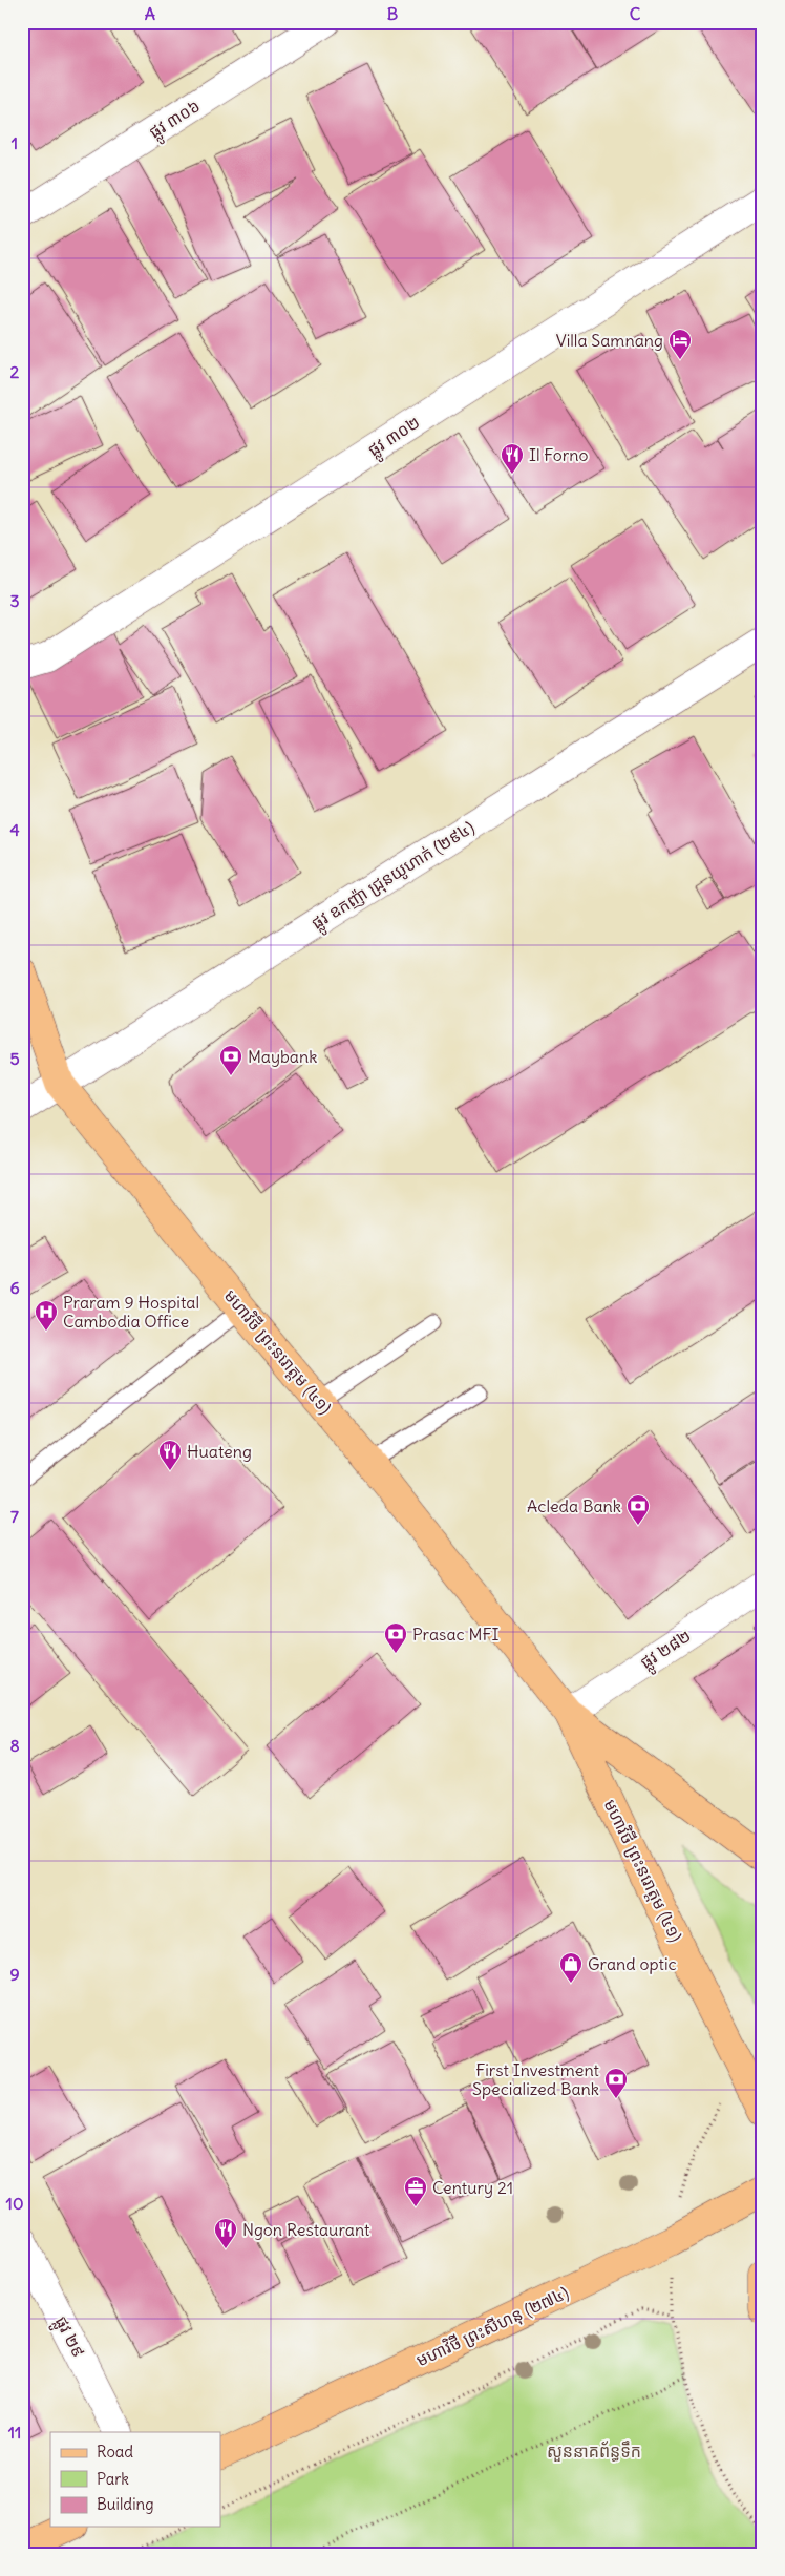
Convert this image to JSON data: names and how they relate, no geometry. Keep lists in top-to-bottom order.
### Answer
{
  "streets": {
    "main road": ["មហាវិថី ព្រះនរោត្តម (៤១)", "មហាវិថី ព្រះសីហនុ (២៧៤)"],
    "street": [
      "ផ្លូវ ៣០៦",
      "ផ្លូវ ៣០២",
      "ផ្លូវ ឧកញ៉ា ជ្រុនយូហាក់ (២៩៤)",
      "ផ្លូវ ២៨២",
      "ផ្លូវ ២៩"
    ]
  },
  "crossings": [
    ["ផ្លូវ ឧកញ៉ា ជ្រុនយូហាក់ (២៩៤)", "មហាវិថី ព្រះនរោត្តម (៤១)"],
    ["មហាវិថី ព្រះនរោត្តម (៤១)", "ផ្លូវ ២៨២"]
  ],
  "parks": ["សួននាគព័ន្ធទឹក"],
  "places": {
    "hotel": ["Villa Samnang"],
    "restaurant": ["Il Forno", "Huateng", "Ngon Restaurant"],
    "bank": [
      "Maybank",
      "Acleda Bank",
      "Prasac MFI",
      "First Investment Specialized Bank"
    ],
    "hospital": ["Praram 9 Hospital Cambodia Office"],
    "shop": ["Grand optic"],
    "office": ["Century 21"]
  },
  "legend": ["Road", "Park", "Building"],
  "grid": {
    "columns": ["A", "B", "C"],
    "rows": [
      "1",
      "2",
      "3",
      "4",
      "5",
      "6",
      "7",
      "8",
      "9",
      "10",
      "11"
    ]
  }
}
